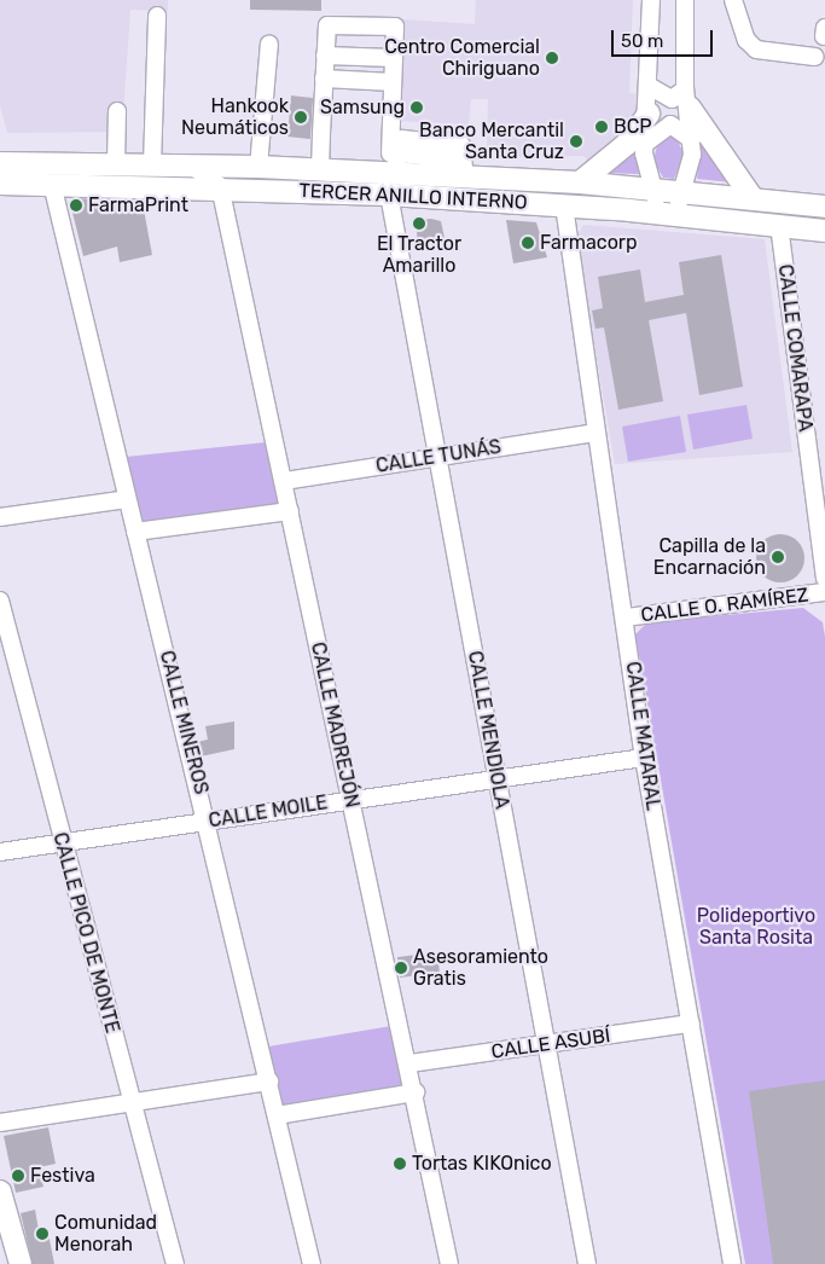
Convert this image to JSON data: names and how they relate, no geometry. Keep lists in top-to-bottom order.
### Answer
{
  "streets": {
    "main road": ["TERCER ANILLO INTERNO"],
    "street": [
      "CALLE COMARAPA",
      "CALLE TUNÁS",
      "CALLE O. RAMÍREZ",
      "CALLE MINEROS",
      "CALLE MADREJÓN",
      "CALLE MENDIOLA",
      "CALLE MATARAL",
      "CALLE MOILE",
      "CALLE PICO DE MONTE",
      "CALLE ASUBÍ"
    ]
  },
  "crossings": [
    ["TERCER ANILLO INTERNO", "CALLE COMARAPA"],
    ["TERCER ANILLO INTERNO", "CALLE MINEROS"],
    ["TERCER ANILLO INTERNO", "CALLE MADREJÓN"],
    ["TERCER ANILLO INTERNO", "CALLE MENDIOLA"],
    ["TERCER ANILLO INTERNO", "CALLE MATARAL"],
    ["CALLE TUNÁS", "CALLE MADREJÓN"],
    ["CALLE TUNÁS", "CALLE MENDIOLA"],
    ["CALLE TUNÁS", "CALLE MATARAL"],
    ["CALLE O. RAMÍREZ", "CALLE MATARAL"],
    ["CALLE MINEROS", "CALLE MOILE"],
    ["CALLE MADREJÓN", "CALLE MOILE"],
    ["CALLE MADREJÓN", "CALLE ASUBÍ"],
    ["CALLE MENDIOLA", "CALLE MOILE"],
    ["CALLE MENDIOLA", "CALLE ASUBÍ"],
    ["CALLE MATARAL", "CALLE MOILE"],
    ["CALLE MATARAL", "CALLE ASUBÍ"],
    ["CALLE MOILE", "CALLE PICO DE MONTE"]
  ],
  "parks": ["Polideportivo Santa Rosita"],
  "places": [
    "Centro Comercial Chiriguano",
    "Samsung",
    "Hankook Neumáticos",
    "BCP",
    "Banco Mercantil Santa Cruz",
    "FarmaPrint",
    "El Tractor Amarillo",
    "Farmacorp",
    "Capilla de la Encarnación",
    "Asesoramiento Gratis",
    "Tortas KIKOnico",
    "Festiva",
    "Comunidad Menorah"
  ],
  "scale_bar": "50 m"
}
